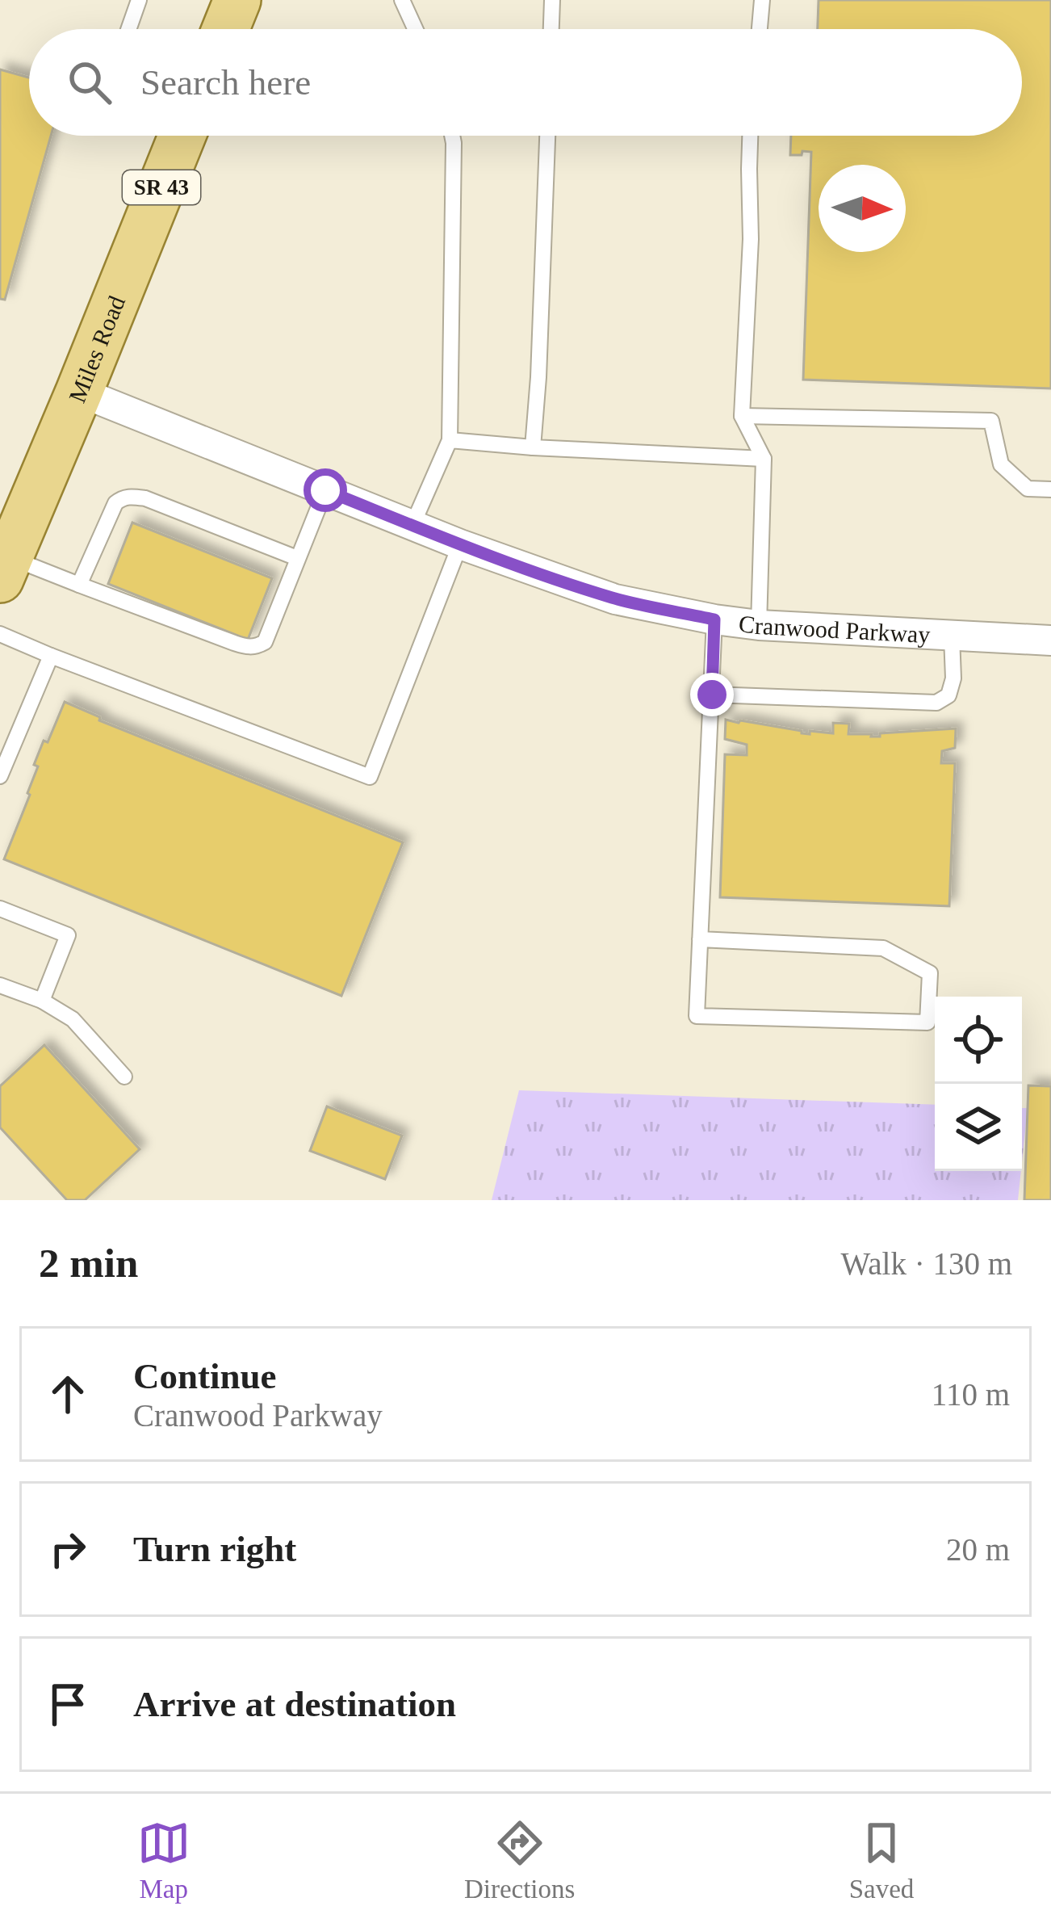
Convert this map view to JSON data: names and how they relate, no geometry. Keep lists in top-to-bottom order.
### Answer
{
  "streets": {
    "main road": ["SR 43", "Miles Road"],
    "street": ["Cranwood Parkway"]
  },
  "crossings": [
    ["Miles Road", "Cranwood Parkway"]
  ],
  "north": "right",
  "page": {
    "search": "Search here",
    "heading": ["2 min", "Walk · 130 m"],
    "list": [
      ["Continue", "Cranwood Parkway", "110 m"],
      ["Turn right", "20 m"],
      "Arrive at destination"
    ],
    "nav": ["Map", "Directions", "Saved"]
  }
}
